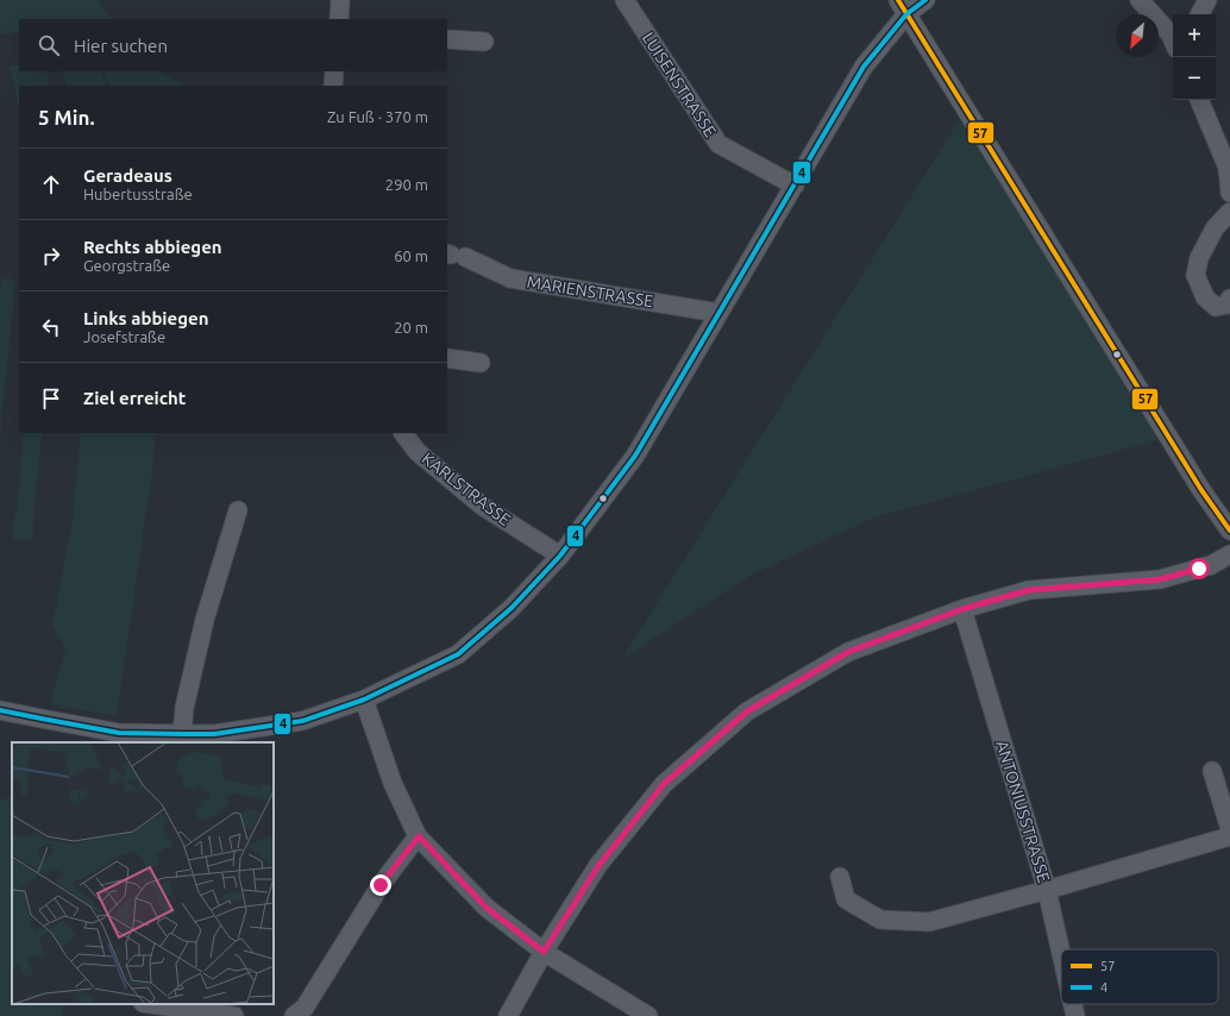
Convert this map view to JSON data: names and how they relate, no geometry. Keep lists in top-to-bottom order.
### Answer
{
  "streets": {
    "street": [
      "LUISENSTRASSE",
      "MARIENSTRASSE",
      "KARLSTRASSE",
      "ANTONIUSSTRASSE"
    ]
  },
  "lines": ["transit line 57", "transit line 4"],
  "legend": ["57", "4"],
  "north": "bottom left",
  "page": {
    "map_buttons": ["+", "−"],
    "search": "Hier suchen",
    "heading": ["5 Min.", "Zu Fuß · 370 m"],
    "list": [
      ["Geradeaus", "Hubertusstraße", "290 m"],
      ["Rechts abbiegen", "Georgstraße", "60 m"],
      ["Links abbiegen", "Josefstraße", "20 m"],
      "Ziel erreicht"
    ]
  }
}
